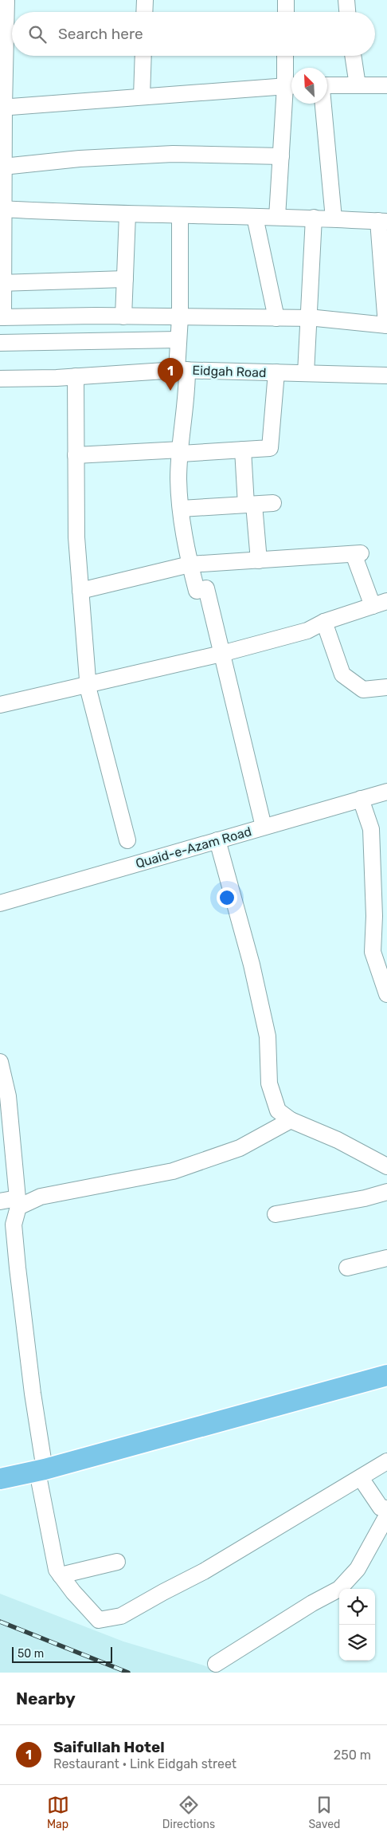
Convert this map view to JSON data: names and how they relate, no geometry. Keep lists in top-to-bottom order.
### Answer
{
  "streets": {
    "street": ["Eidgah Road", "Quaid-e-Azam Road"]
  },
  "scale_bar": "50 m",
  "north": "top left",
  "page": {
    "search": "Search here",
    "pins": "1",
    "scale": "50 m",
    "heading": "Nearby",
    "list": [
      {
        "mark": "1",
        "name": "Saifullah Hotel",
        "note": "Restaurant · Link Eidgah street",
        "value": "250 m"
      }
    ],
    "nav": ["Map", "Directions", "Saved"]
  }
}
